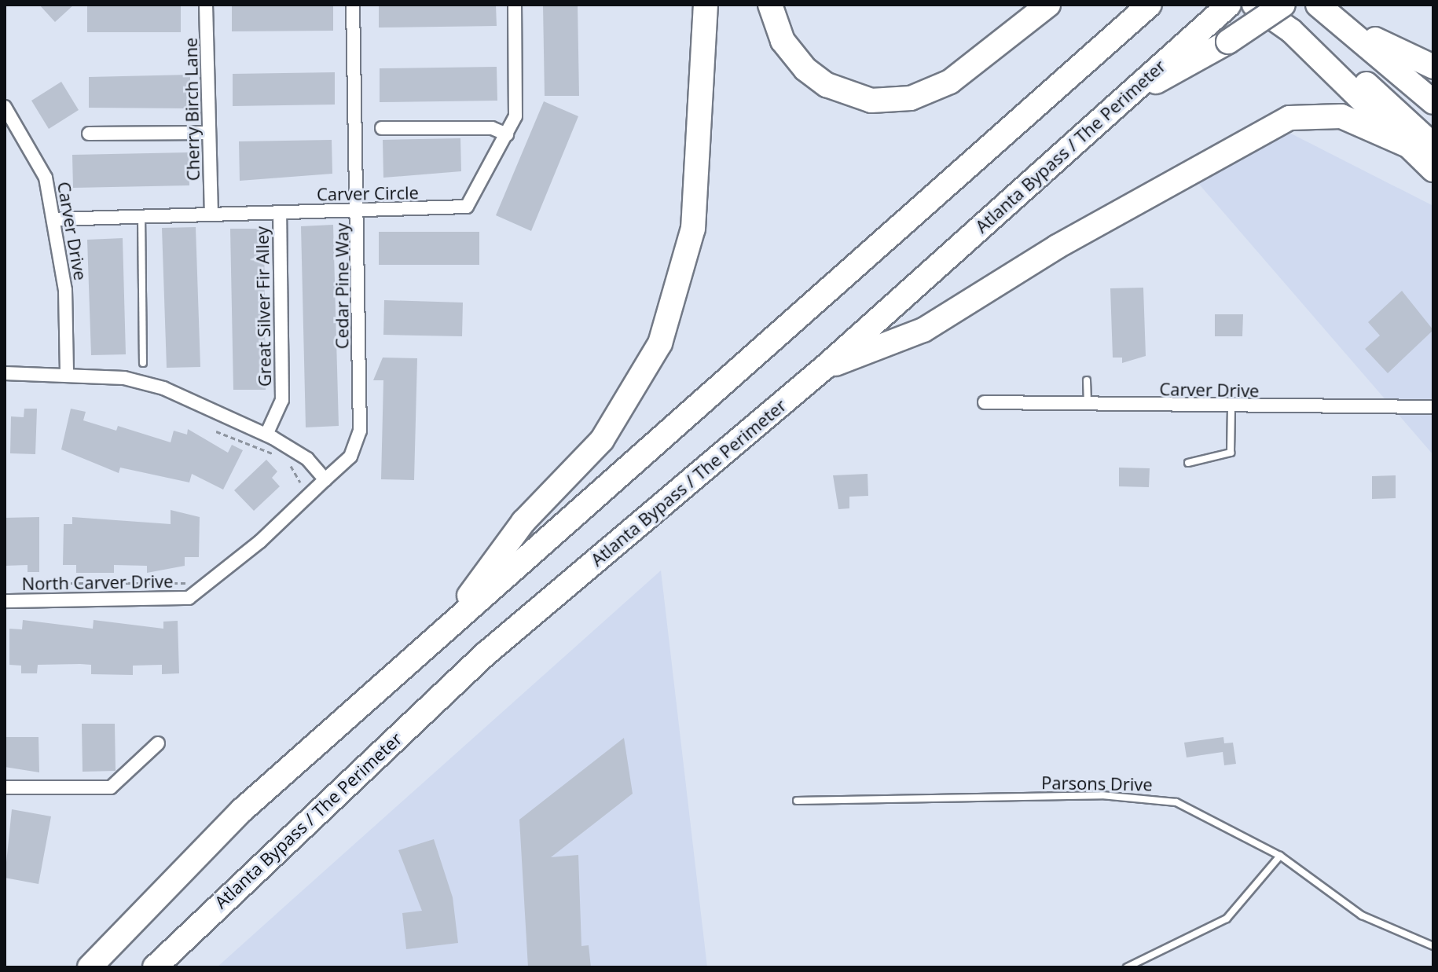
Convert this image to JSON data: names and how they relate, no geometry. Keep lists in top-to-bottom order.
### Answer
{
  "streets": {
    "highway": ["Atlanta Bypass / The Perimeter"],
    "street": [
      "Cherry Birch Lane",
      "Carver Circle",
      "Carver Drive",
      "Cedar Pine Way",
      "Great Silver Fir Alley",
      "North Carver Drive"
    ],
    "lane": ["Parsons Drive"]
  },
  "crossings": [
    ["Cherry Birch Lane", "Carver Circle"],
    ["Carver Circle", "Carver Drive"],
    ["Carver Circle", "Cedar Pine Way"],
    ["Carver Circle", "Great Silver Fir Alley"],
    ["Cedar Pine Way", "North Carver Drive"]
  ]
}
